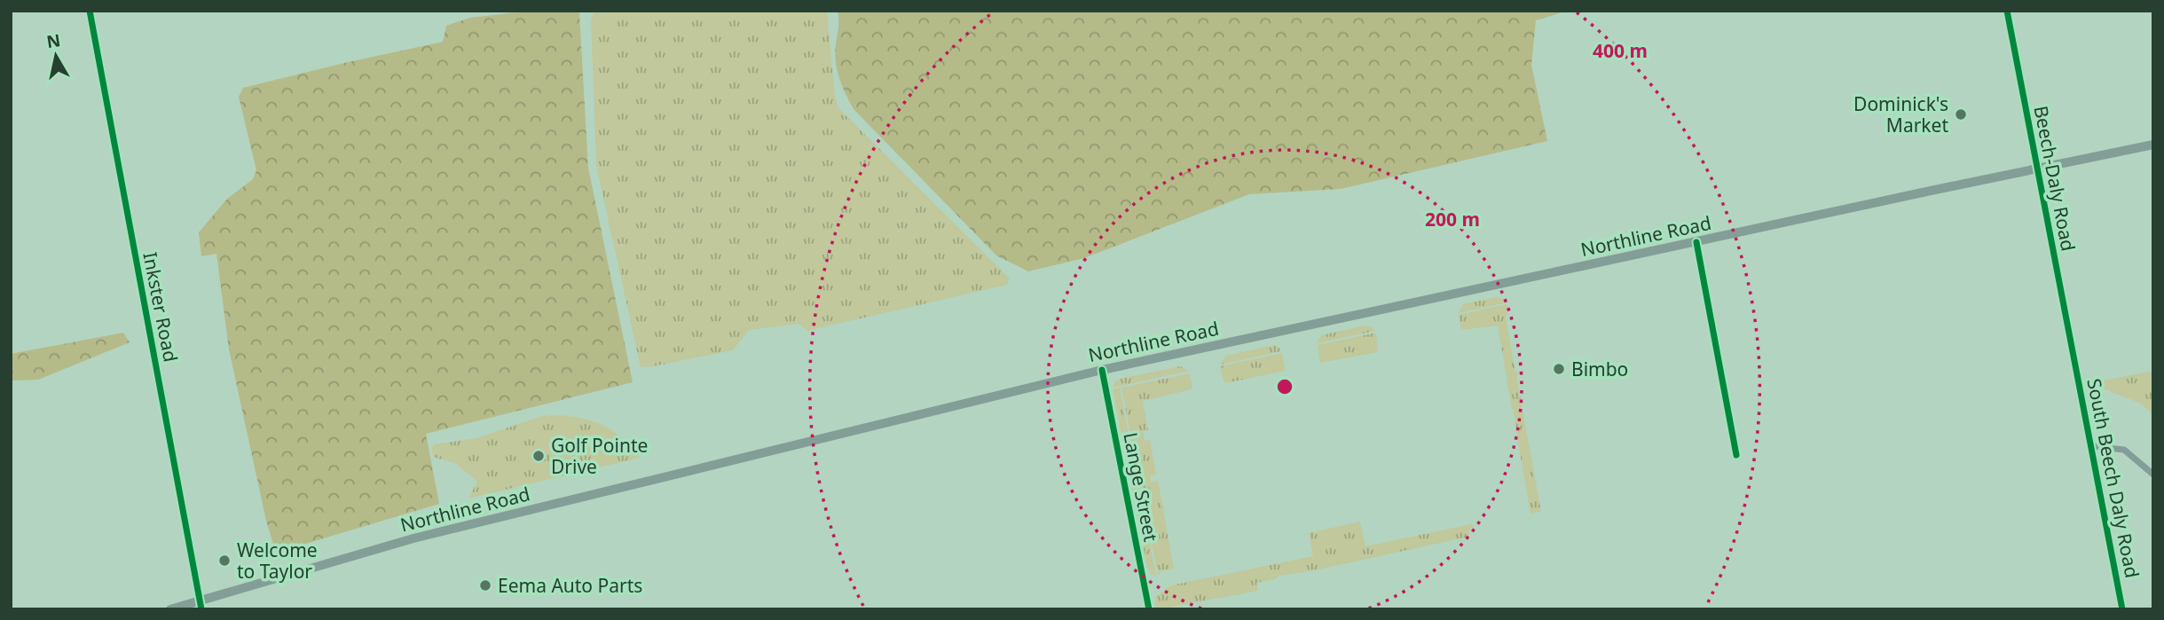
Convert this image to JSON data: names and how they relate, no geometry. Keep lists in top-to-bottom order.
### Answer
{
  "streets": {
    "main road": ["Northline Road"],
    "street": [
      "Beech-Daly Road",
      "Inkster Road",
      "South Beech Daly Road",
      "Lange Street"
    ]
  },
  "crossings": [
    ["Beech-Daly Road", "Northline Road"],
    ["Beech-Daly Road", "South Beech Daly Road"],
    ["Northline Road", "Inkster Road"],
    ["Northline Road", "Lange Street"]
  ],
  "places": [
    "Dominick's Market",
    "Bimbo",
    "Golf Pointe Drive",
    "Welcome to Taylor",
    "Eema Auto Parts"
  ],
  "north": "top",
  "rings": ["400 m", "200 m"]
}
